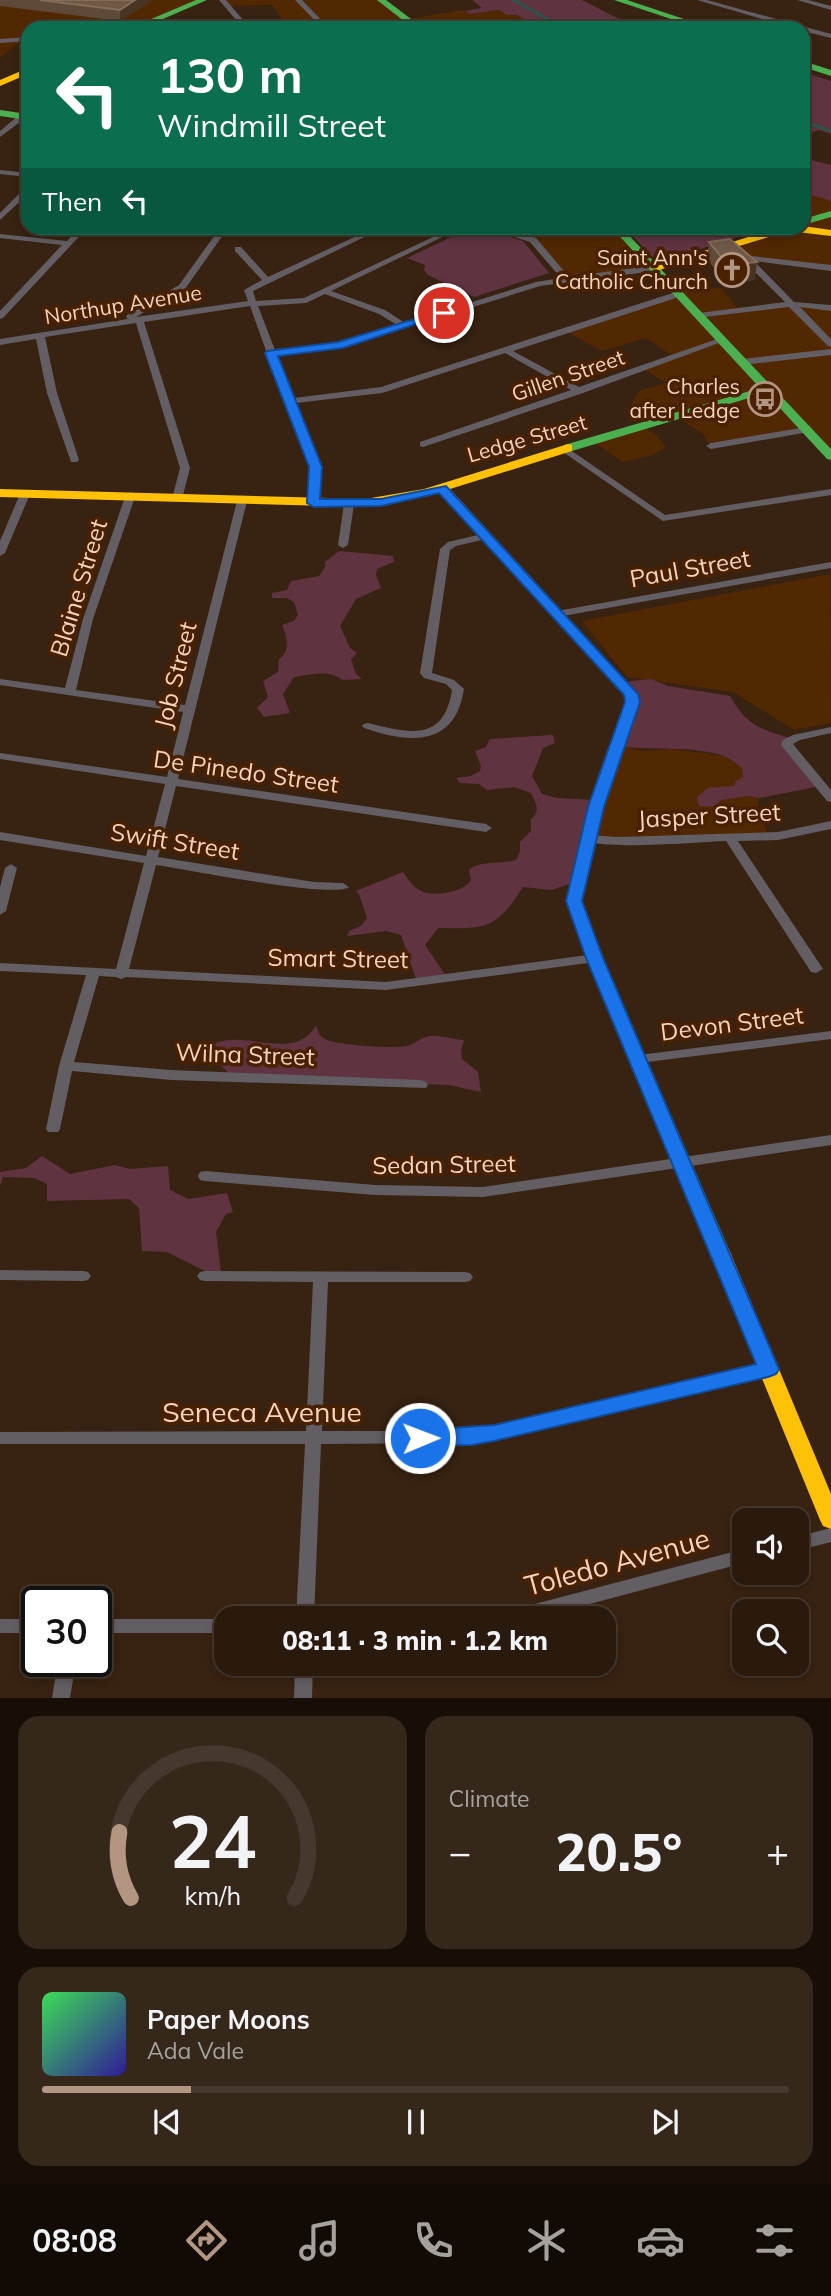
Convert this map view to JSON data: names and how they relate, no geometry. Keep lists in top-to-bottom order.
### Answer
{
  "streets": {
    "main road": ["Ledge Street"],
    "street": [
      "Northup Avenue",
      "Gillen Street",
      "Paul Street",
      "Blaine Street",
      "Job Street",
      "De Pinedo Street",
      "Jasper Street",
      "Swift Street",
      "Smart Street",
      "Devon Street",
      "Wilna Street",
      "Sedan Street",
      "Seneca Avenue",
      "Toledo Avenue"
    ]
  },
  "crossings": [
    ["Ledge Street", "Blaine Street"],
    ["Ledge Street", "Job Street"],
    ["Job Street", "De Pinedo Street"],
    ["Job Street", "Swift Street"],
    ["Job Street", "Smart Street"]
  ],
  "places": {
    "church": ["Saint Ann's Catholic Church"],
    "bus stop": ["Charles after Ledge"]
  },
  "page": {
    "turn": ["130 m", "Windmill Street"],
    "then": "Then",
    "limit": "30",
    "trip": "08:11 · 3 min · 1.2 km",
    "tile": "Climate",
    "heat": ["−", "20.5°", "+"],
    "song": ["Paper Moons", "Ada Vale"],
    "tabs": "08:08",
    "gauge": ["24", "km/h"]
  }
}
